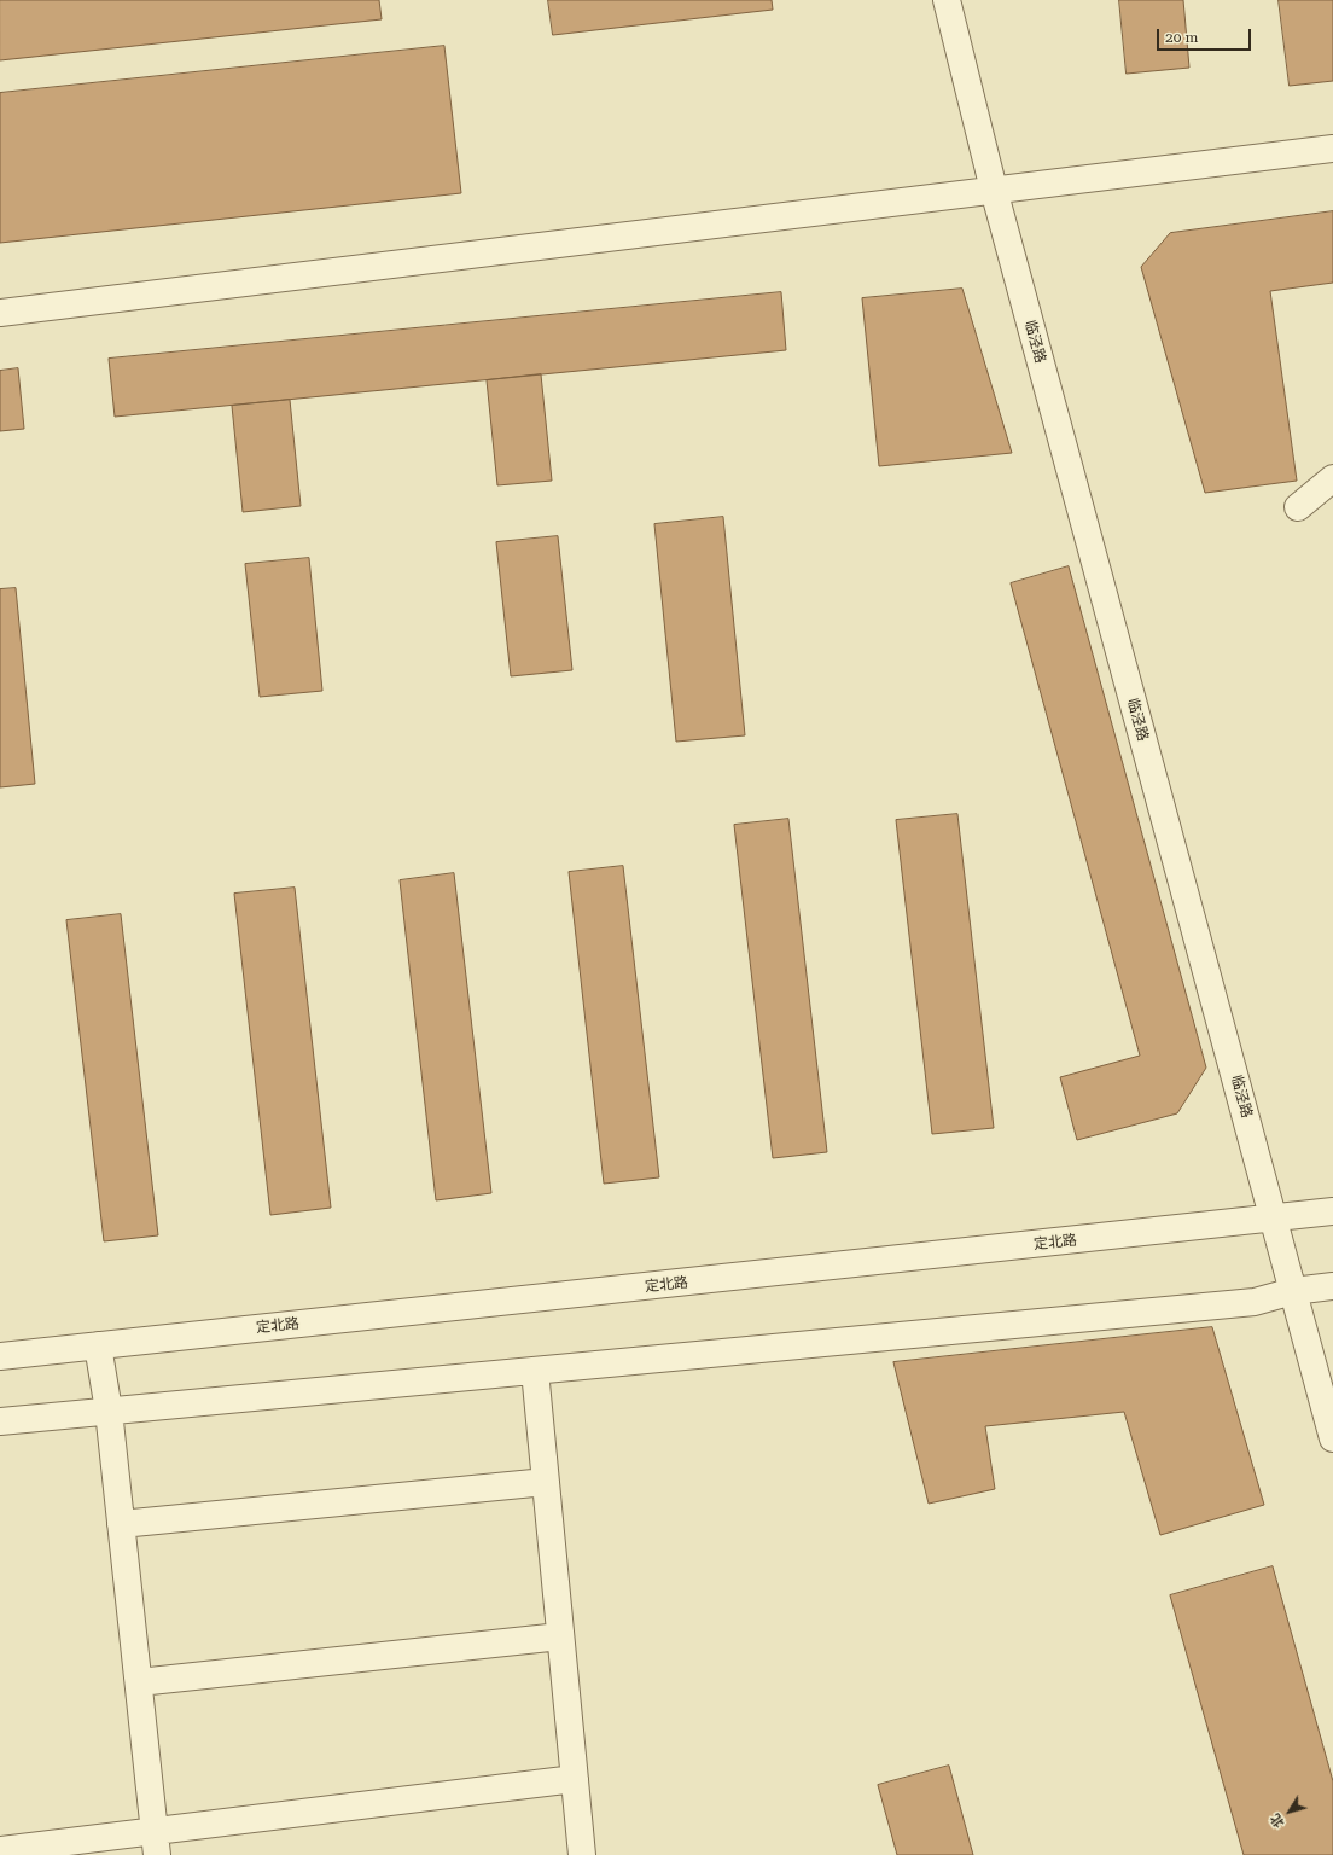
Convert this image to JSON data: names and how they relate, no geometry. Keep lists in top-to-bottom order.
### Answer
{
  "streets": {
    "street": ["临泾路", "定北路"]
  },
  "crossings": [
    ["临泾路", "定北路"]
  ],
  "scale_bar": "20 m",
  "north": "bottom left"
}
